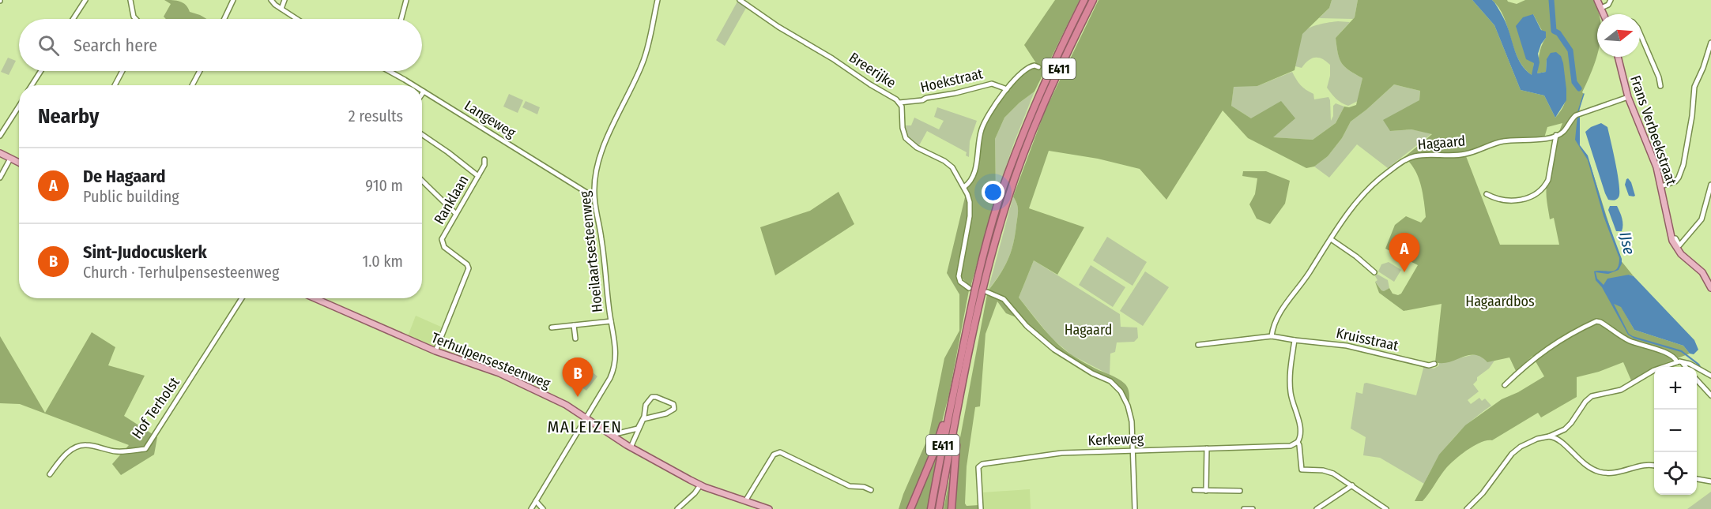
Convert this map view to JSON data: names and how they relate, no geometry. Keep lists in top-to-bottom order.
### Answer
{
  "streets": {
    "highway": ["E411"],
    "main road": ["Frans Verbeekstraat", "Terhulpensesteenweg"],
    "street": [
      "Breerijke",
      "Hoekstraat",
      "Langeweg",
      "Hagaard",
      "Ranklaan",
      "Hoeilaartsesteenweg",
      "Kruisstraat",
      "Hof Terholst",
      "Kerkeweg"
    ]
  },
  "crossings": [
    ["Breerijke", "Hoekstraat"],
    ["Langeweg", "Hoeilaartsesteenweg"],
    ["Ranklaan", "Terhulpensesteenweg"],
    ["Hoeilaartsesteenweg", "Terhulpensesteenweg"]
  ],
  "districts": ["MALEIZEN"],
  "water": ["IJse"],
  "parks": ["Hagaardbos", "Hagaard"],
  "north": "right",
  "page": {
    "search": "Search here",
    "heading": ["Nearby", "2 results"],
    "list": [
      {
        "mark": "A",
        "name": "De Hagaard",
        "note": "Public building",
        "value": "910 m"
      },
      {
        "mark": "B",
        "name": "Sint-Judocuskerk",
        "note": "Church · Terhulpensesteenweg",
        "value": "1.0 km"
      }
    ],
    "pins": ["A", "B"],
    "map_buttons": ["+", "−"]
  }
}
